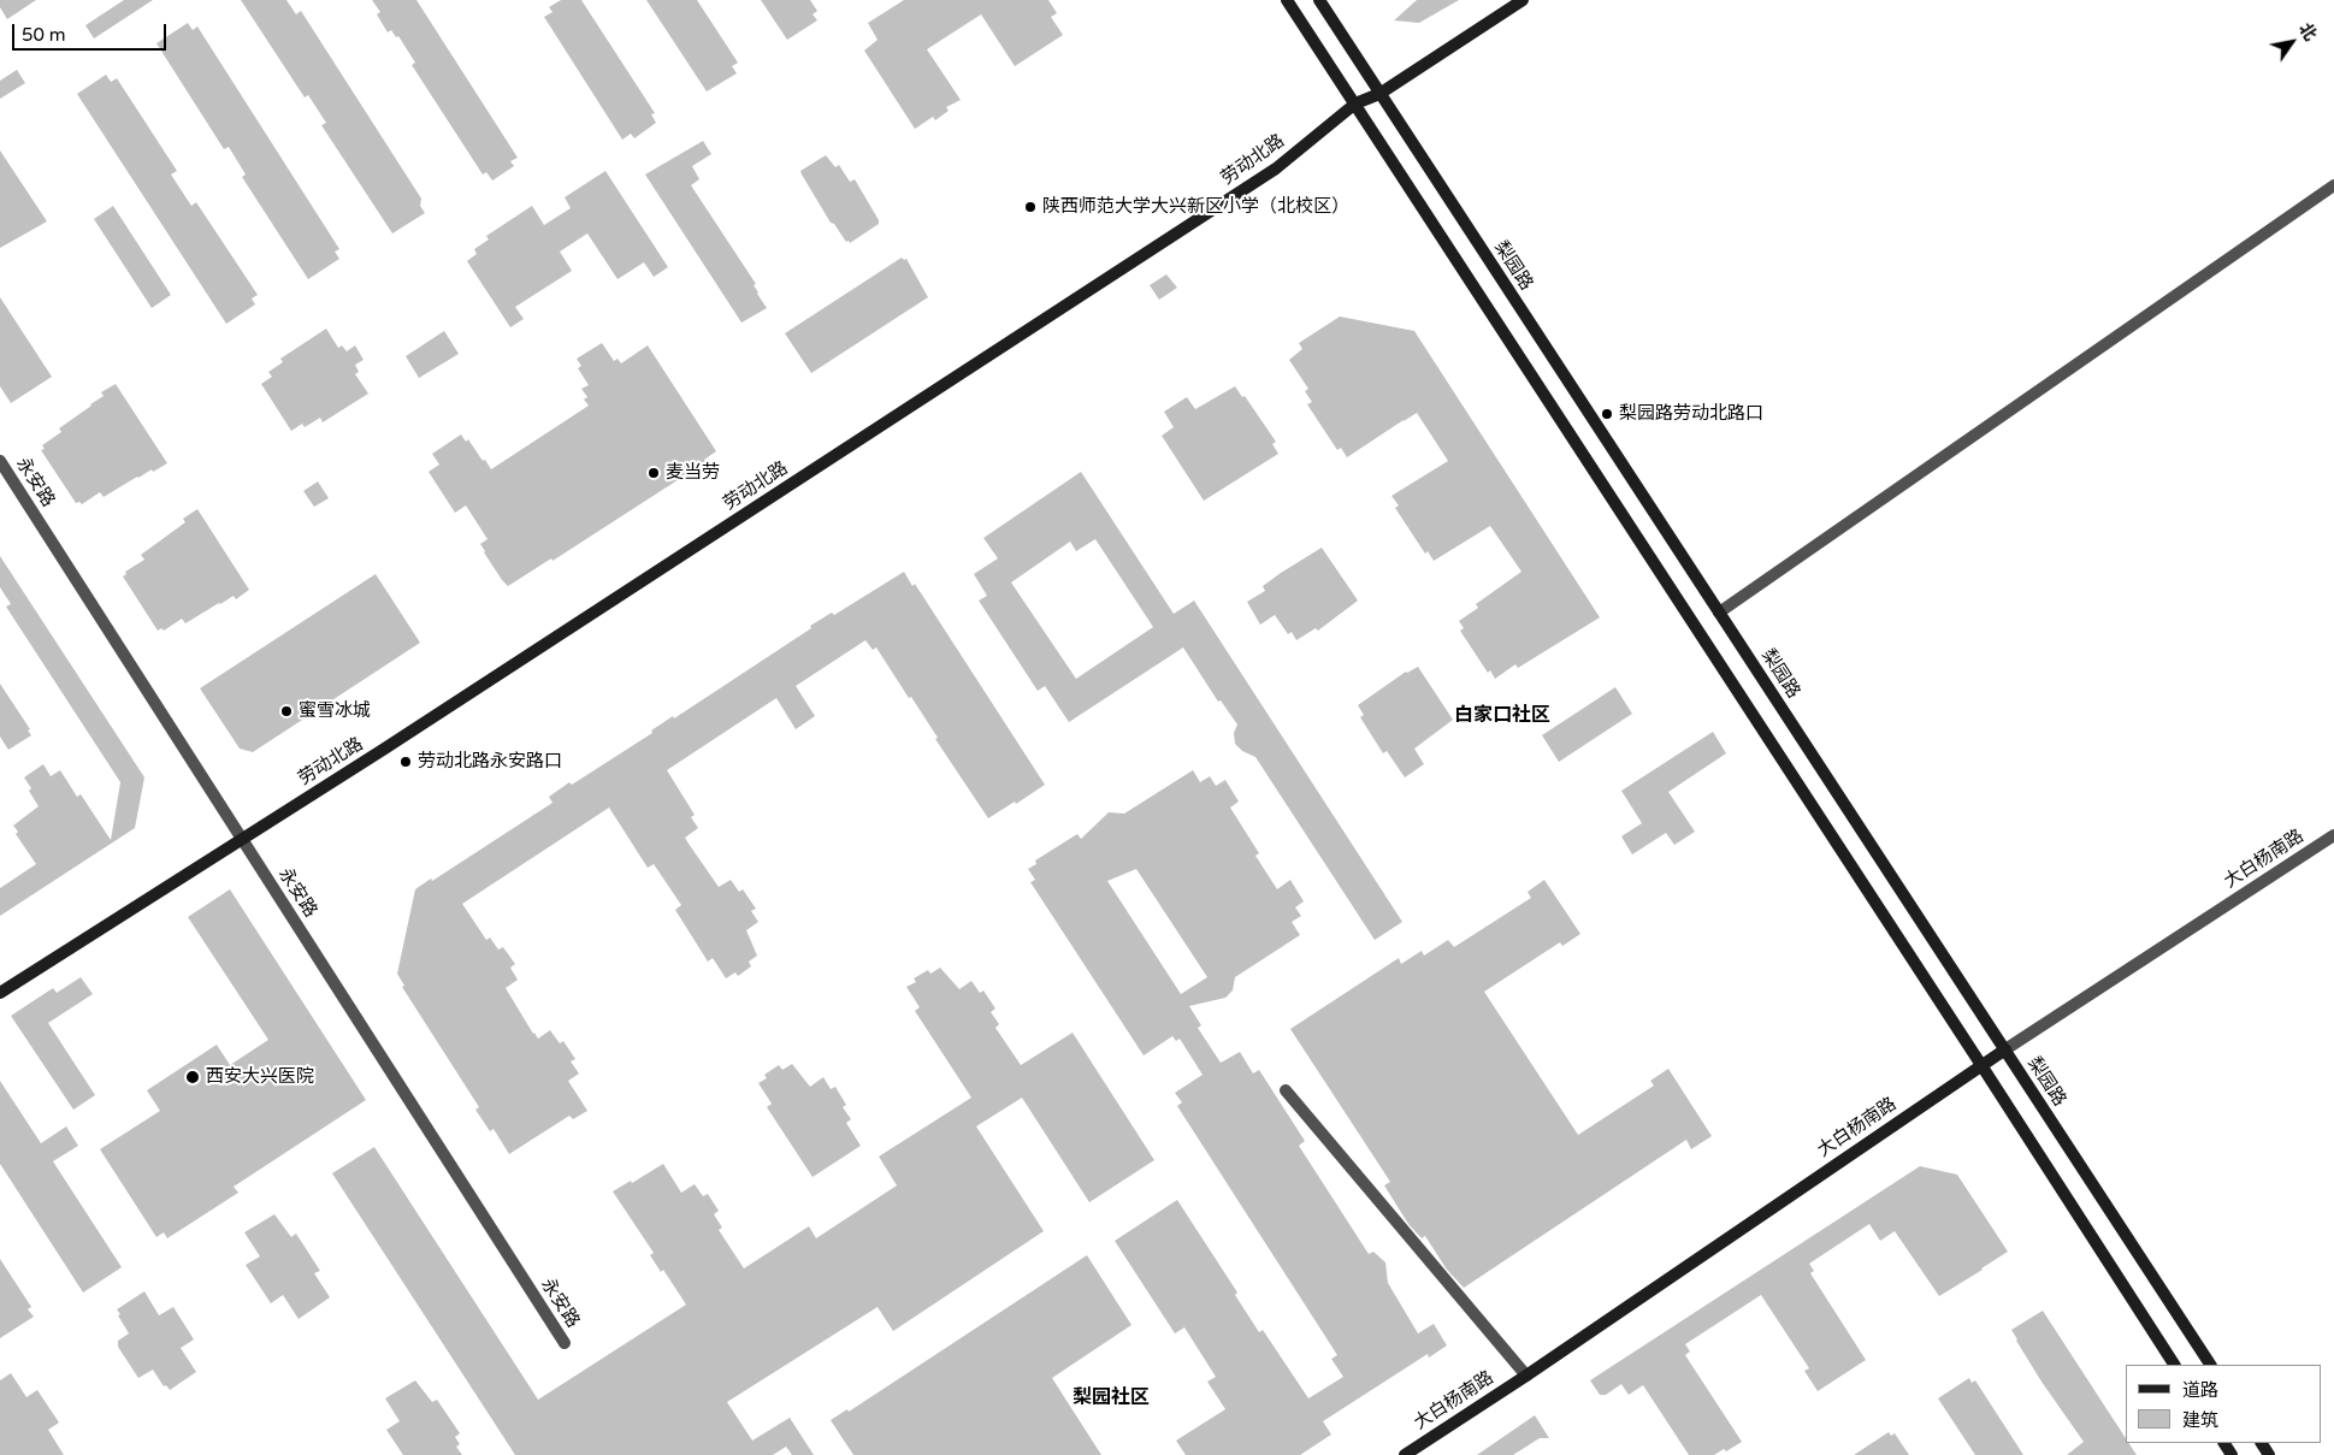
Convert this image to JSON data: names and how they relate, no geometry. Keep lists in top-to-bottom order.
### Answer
{
  "streets": {
    "main road": ["劳动北路", "梨园路", "大白杨南路"],
    "street": ["永安路"]
  },
  "crossings": [
    ["劳动北路", "梨园路"],
    ["劳动北路", "永安路"],
    ["梨园路", "大白杨南路"]
  ],
  "districts": ["白家口社区", "梨园社区"],
  "places": [
    "陕西师范大学大兴新区小学（北校区）",
    "梨园路劳动北路口",
    "麦当劳",
    "蜜雪冰城",
    "劳动北路永安路口",
    "西安大兴医院"
  ],
  "legend": ["道路", "建筑"],
  "scale_bar": "50 m",
  "north": "top right"
}
